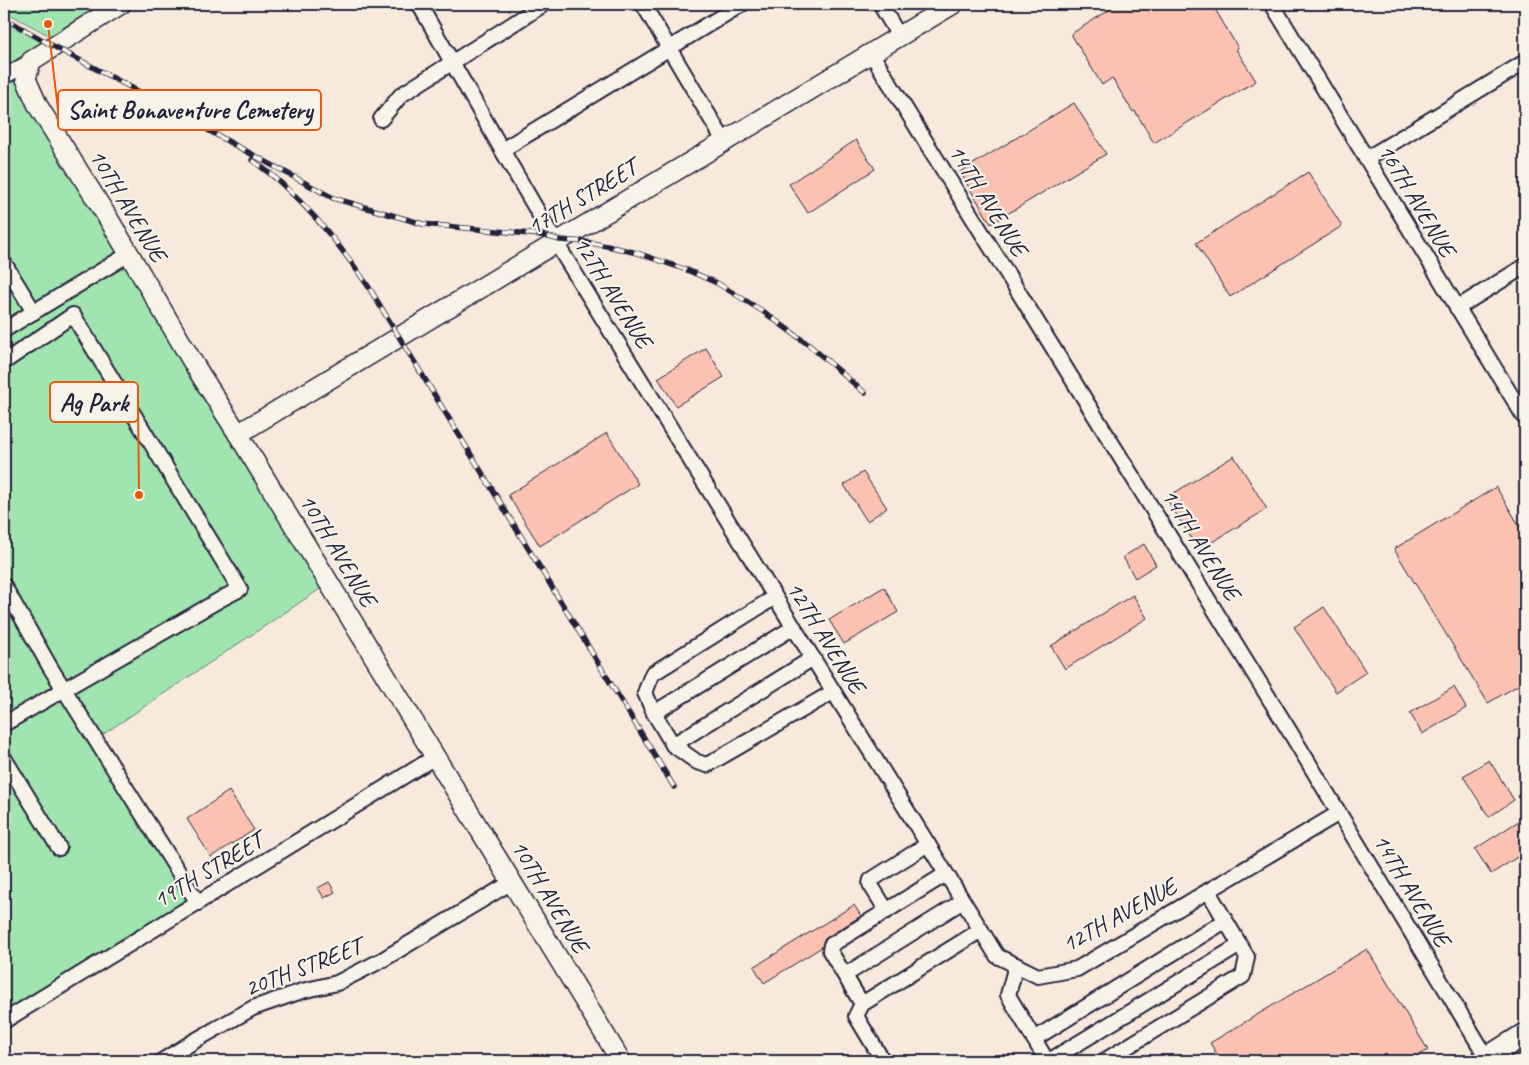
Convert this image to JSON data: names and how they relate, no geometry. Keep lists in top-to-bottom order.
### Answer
{
  "streets": {
    "main road": ["17TH STREET", "10TH AVENUE"],
    "street": [
      "14TH AVENUE",
      "16TH AVENUE",
      "12TH AVENUE",
      "19TH STREET",
      "20TH STREET"
    ]
  },
  "crossings": [
    ["17TH STREET", "14TH AVENUE"],
    ["17TH STREET", "10TH AVENUE"],
    ["17TH STREET", "12TH AVENUE"],
    ["14TH AVENUE", "12TH AVENUE"],
    ["10TH AVENUE", "19TH STREET"],
    ["10TH AVENUE", "20TH STREET"]
  ],
  "places": ["Saint Bonaventure Cemetery", "Ag Park"]
}
